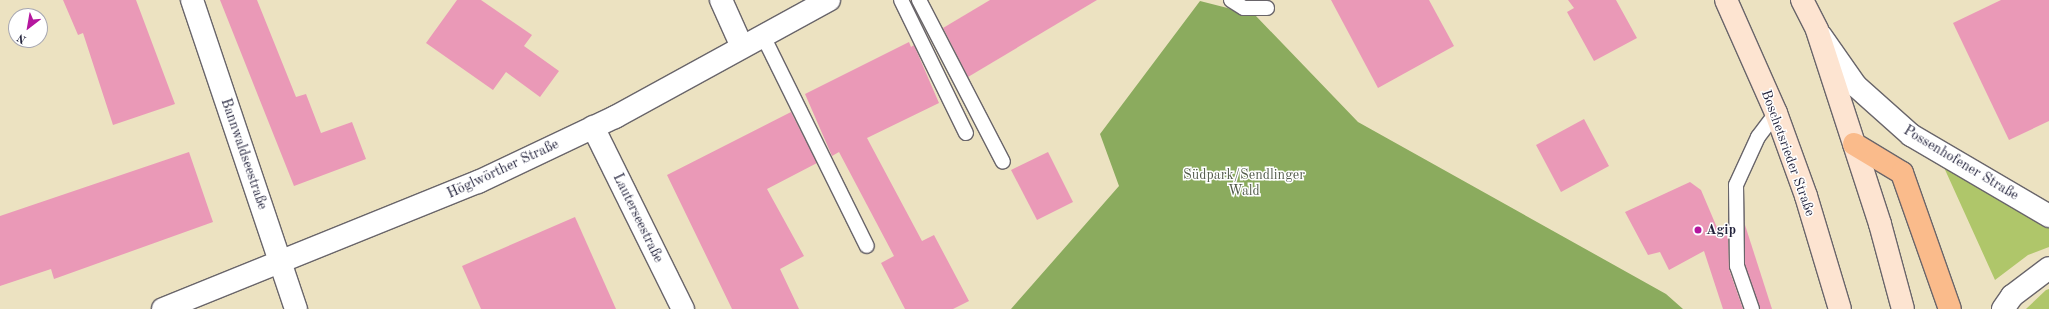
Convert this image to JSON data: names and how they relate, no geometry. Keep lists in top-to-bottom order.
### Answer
{
  "streets": {
    "main road": ["Boschetsrieder Straße"],
    "street": [
      "Bannwaldseestraße",
      "Possenhofener Straße",
      "Höglwörther Straße",
      "Lauterseestraße"
    ]
  },
  "crossings": [
    ["Bannwaldseestraße", "Höglwörther Straße"],
    ["Höglwörther Straße", "Lauterseestraße"]
  ],
  "parks": ["Südpark/Sendlinger Wald"],
  "places": ["Agip"],
  "north": "bottom left"
}
